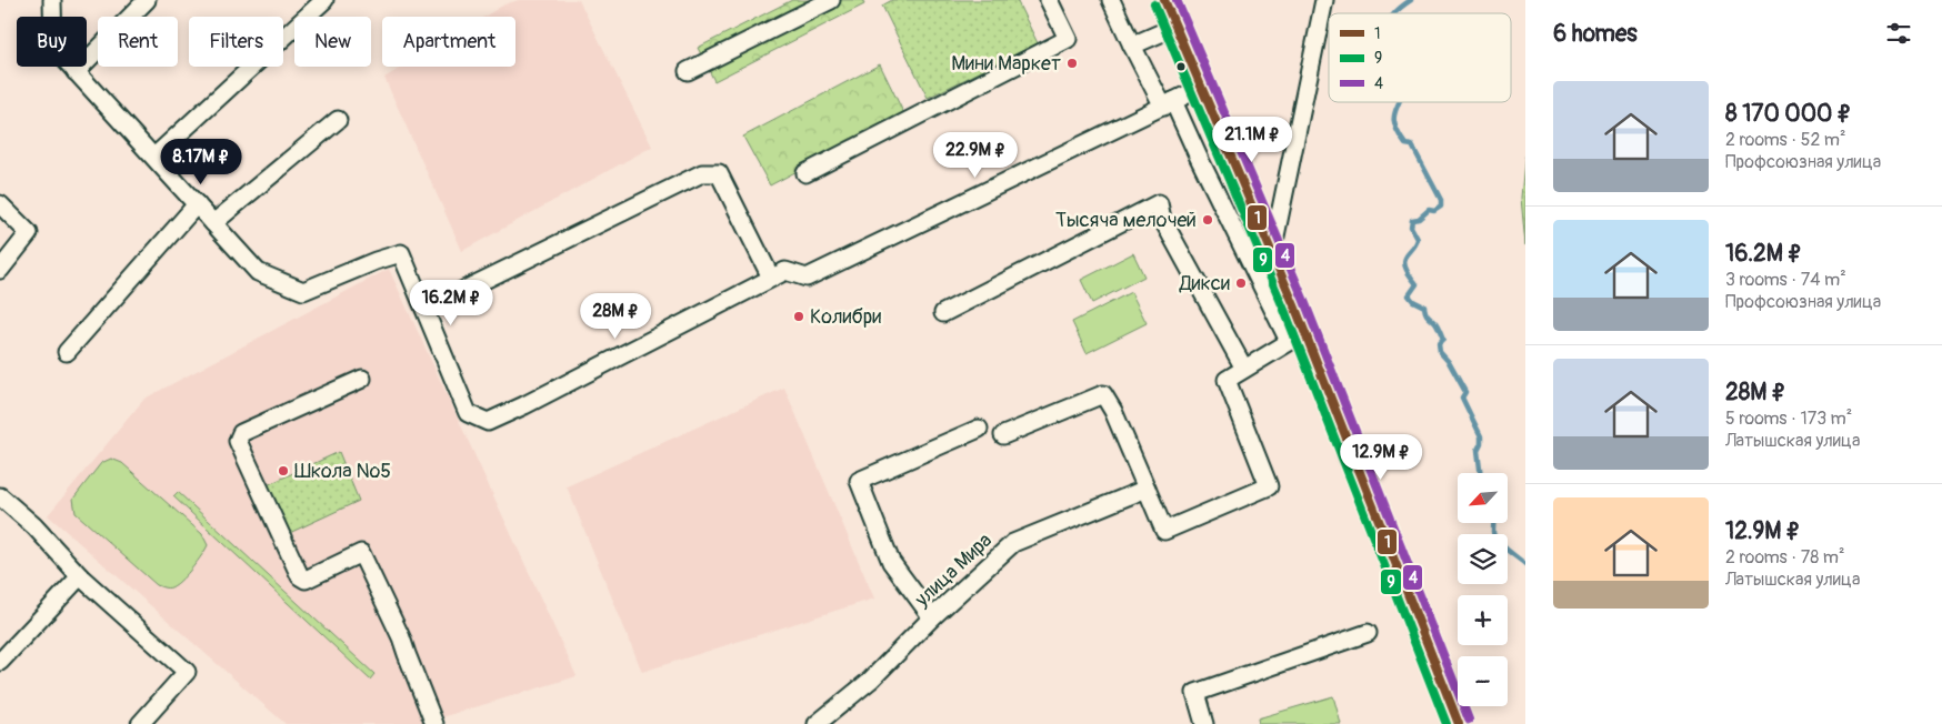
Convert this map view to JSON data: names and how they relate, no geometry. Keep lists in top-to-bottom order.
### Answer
{
  "streets": {
    "street": ["улица Мира"]
  },
  "places": [
    "Мини Маркет",
    "Тысяча мелочей",
    "Дикси",
    "Колибри",
    "Школа №5"
  ],
  "lines": ["transit line 1", "transit line 4", "transit line 9"],
  "legend": ["1", "9", "4"],
  "north": "bottom left",
  "page": {
    "heading": "6 homes",
    "chip": [
      "Buy",
      "Rent",
      "Filters",
      "New",
      "Apartment"
    ],
    "list": [
      {
        "name": "8 170 000 ₽",
        "note": "2 rooms · 52 m² · Профсоюзная улица"
      },
      {
        "name": "16.2M ₽",
        "note": "3 rooms · 74 m² · Профсоюзная улица"
      },
      {
        "name": "28M ₽",
        "note": "5 rooms · 173 m² · Латышская улица"
      },
      {
        "name": "12.9M ₽",
        "note": "2 rooms · 78 m² · Латышская улица"
      }
    ],
    "price": [
      "21.1M ₽",
      "22.9M ₽",
      "8.17M ₽",
      "16.2M ₽",
      "28M ₽",
      "12.9M ₽"
    ],
    "map_buttons": ["+", "−"]
  }
}
